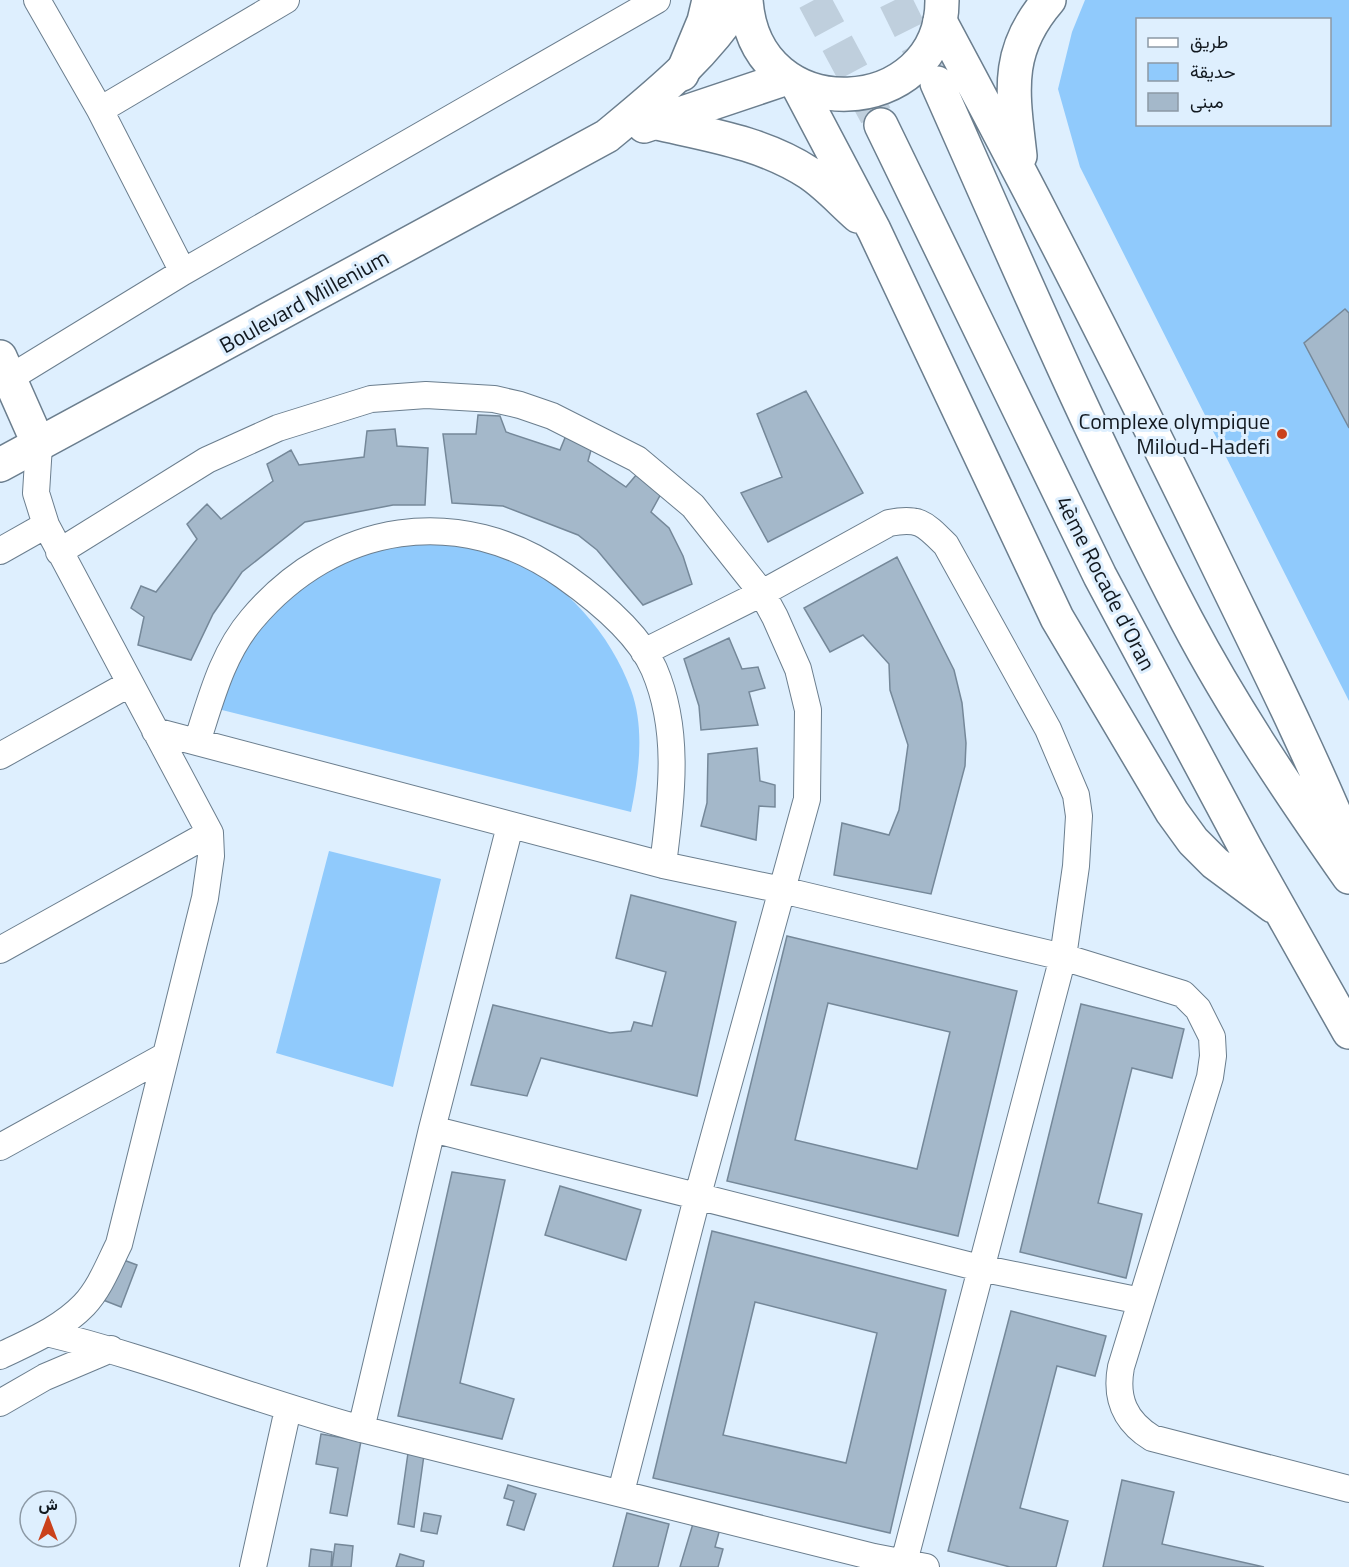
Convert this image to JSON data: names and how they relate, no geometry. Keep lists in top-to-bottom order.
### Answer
{
  "streets": {
    "main road": ["Boulevard Millenium", "4ème Rocade d'Oran"]
  },
  "places": ["Complexe olympique Miloud-Hadefi"],
  "legend": ["طريق", "حديقة", "مبنى"],
  "north": "top"
}
